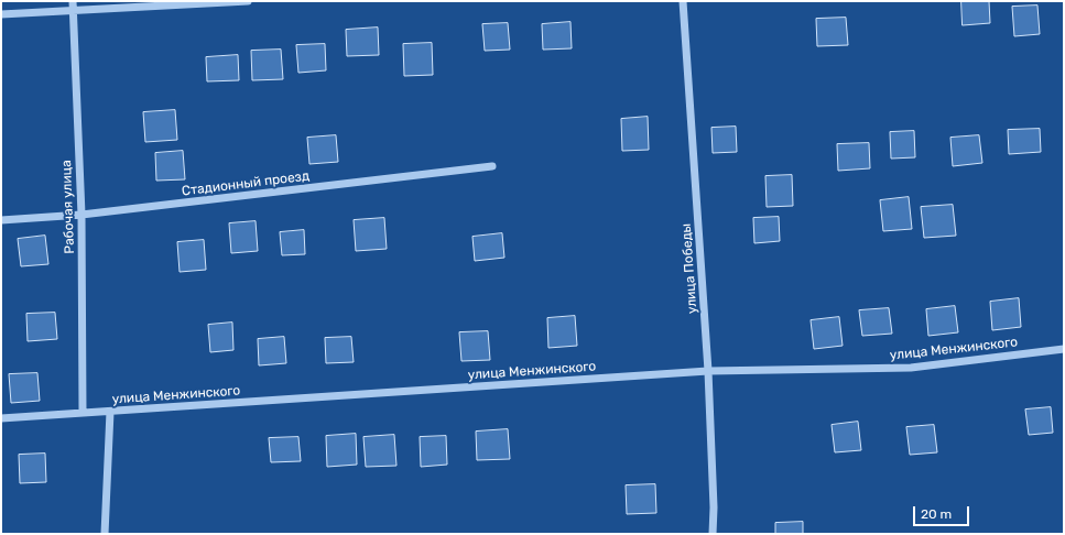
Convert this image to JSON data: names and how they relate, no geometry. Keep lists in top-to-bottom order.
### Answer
{
  "streets": {
    "street": [
      "Стадионный проезд",
      "Рабочая улица",
      "улица Победы",
      "улица Менжинского"
    ]
  },
  "crossings": [
    ["Стадионный проезд", "Рабочая улица"],
    ["Рабочая улица", "улица Менжинского"],
    ["улица Победы", "улица Менжинского"]
  ],
  "scale_bar": "20 m"
}
